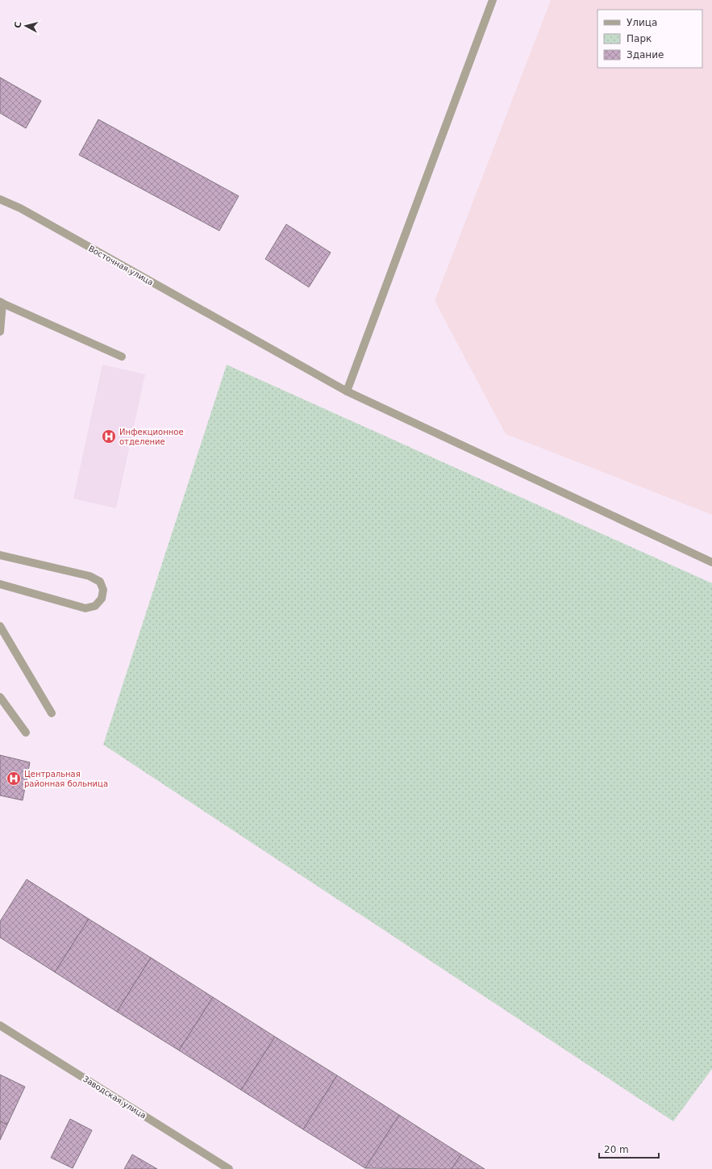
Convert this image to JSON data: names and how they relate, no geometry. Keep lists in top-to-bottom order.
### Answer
{
  "streets": {
    "street": ["Восточная улица", "Заводская улица"]
  },
  "places": {
    "hospital": ["Инфекционное отделение", "Центральная районная больница"]
  },
  "legend": ["Улица", "Парк", "Здание"],
  "scale_bar": "20 m",
  "north": "left"
}
